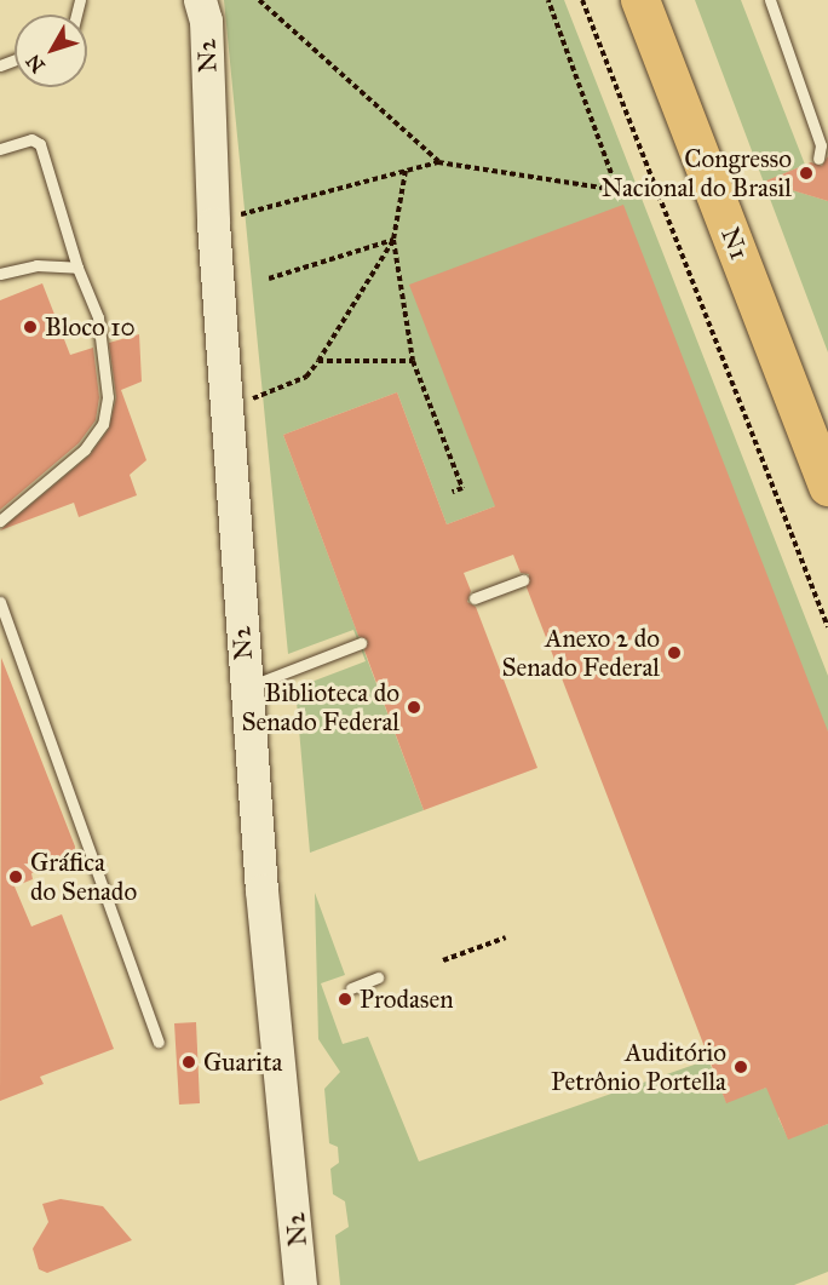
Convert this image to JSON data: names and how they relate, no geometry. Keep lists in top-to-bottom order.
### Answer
{
  "streets": {
    "highway": ["N1"],
    "main road": ["N2"]
  },
  "places": [
    "Congresso Nacional do Brasil",
    "Bloco 10",
    "Anexo 2 do Senado Federal",
    "Biblioteca do Senado Federal",
    "Gráfica do Senado",
    "Prodasen",
    "Guarita",
    "Auditório Petrônio Portella"
  ],
  "north": "bottom left"
}
